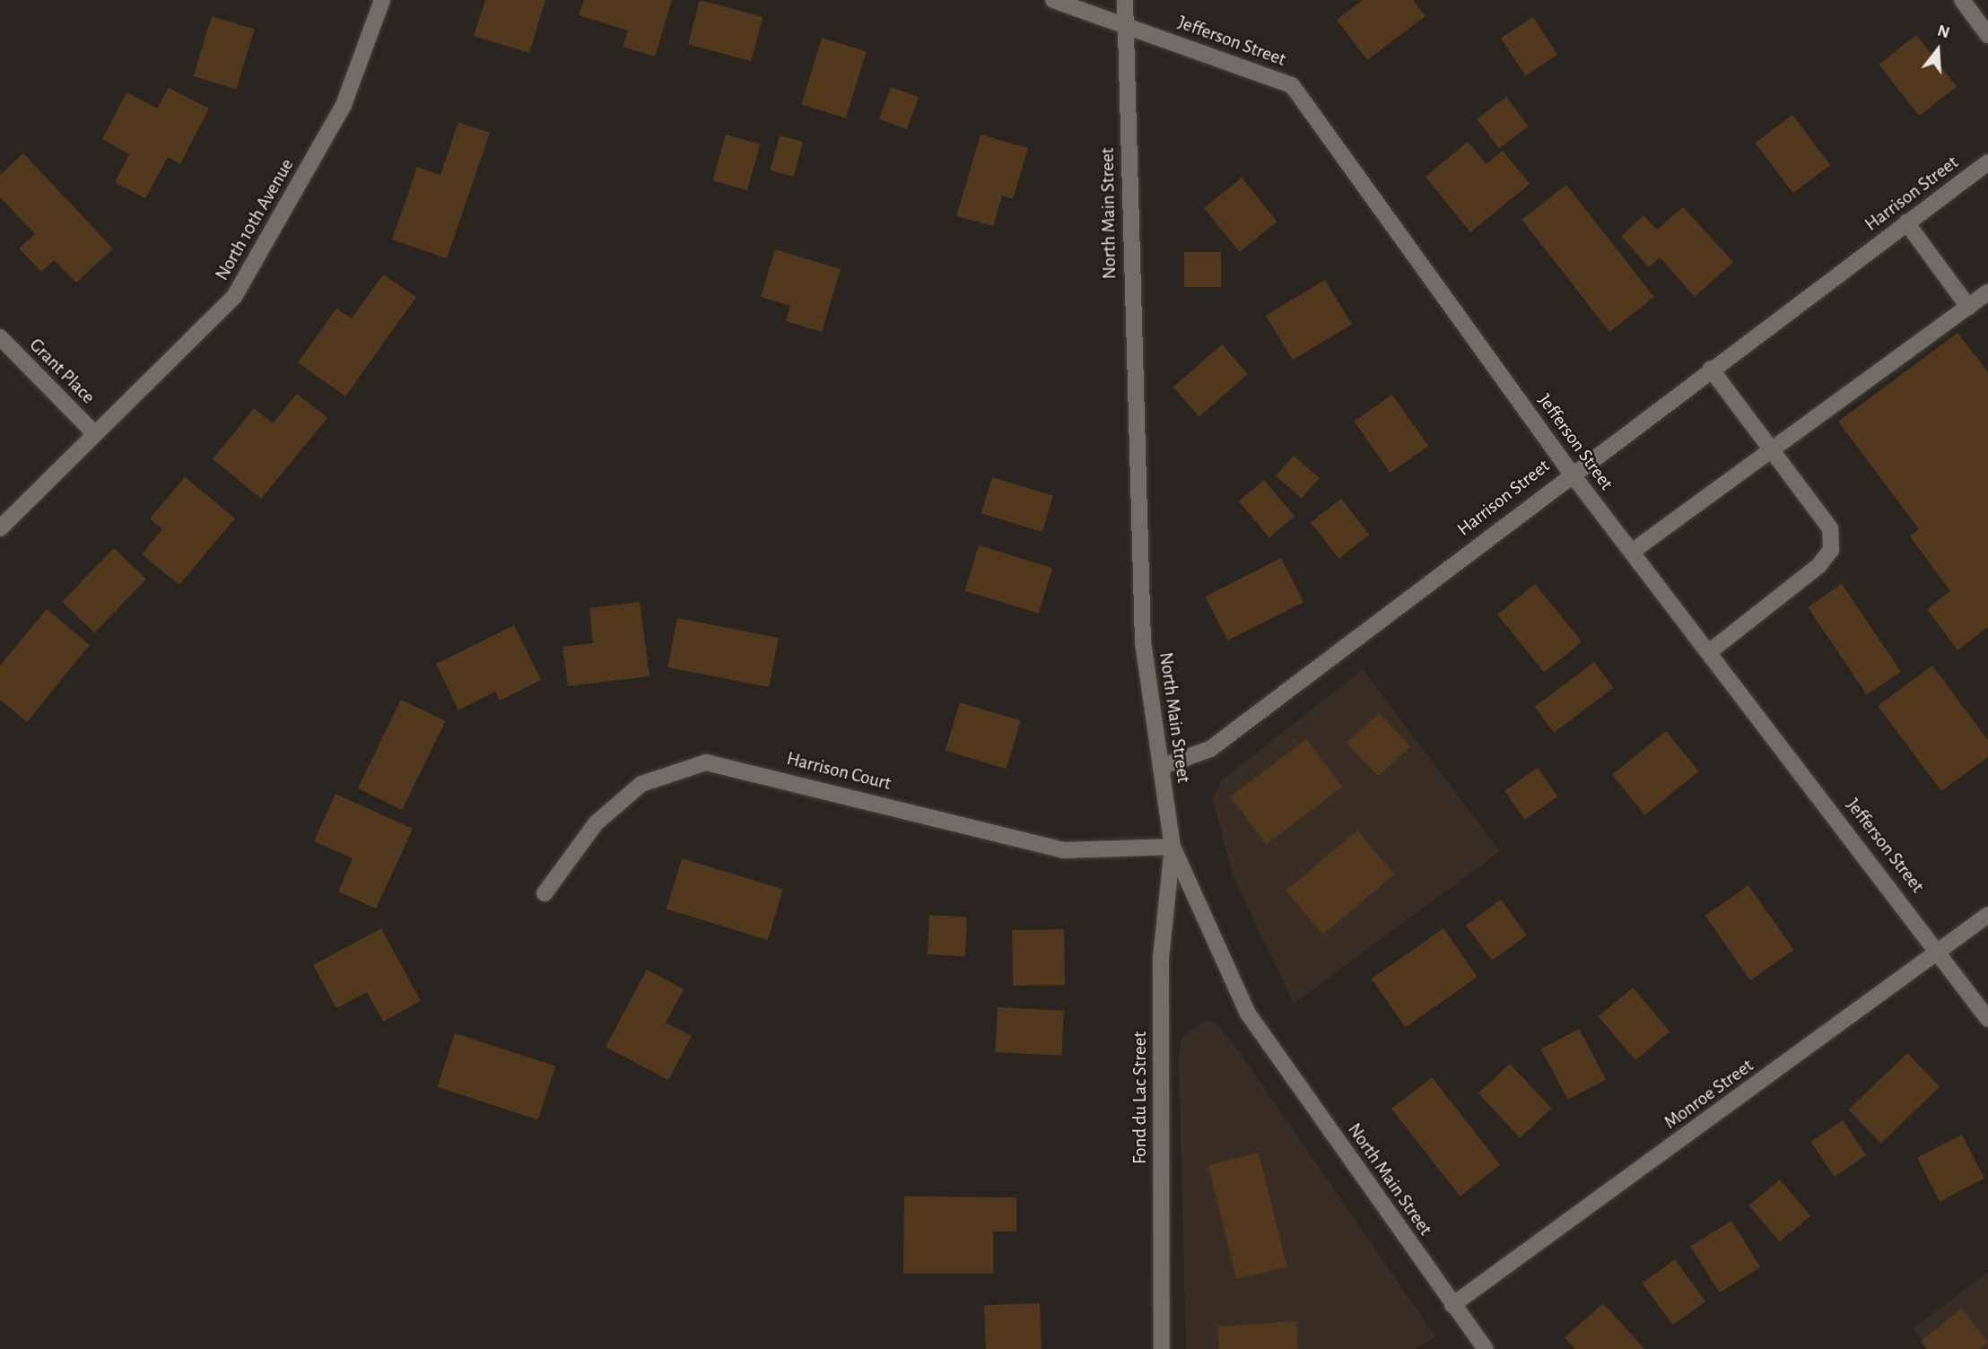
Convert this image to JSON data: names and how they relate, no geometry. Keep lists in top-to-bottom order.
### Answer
{
  "streets": {
    "street": [
      "Jefferson Street",
      "Harrison Street",
      "North Main Street",
      "North 10th Avenue",
      "Grant Place",
      "Harrison Court",
      "Monroe Street",
      "Fond du Lac Street"
    ]
  },
  "crossings": [
    ["Jefferson Street", "Harrison Street"],
    ["Jefferson Street", "North Main Street"],
    ["Jefferson Street", "Monroe Street"],
    ["Harrison Street", "North Main Street"],
    ["North Main Street", "Harrison Court"],
    ["North Main Street", "Monroe Street"],
    ["North Main Street", "Fond du Lac Street"],
    ["North 10th Avenue", "Grant Place"],
    ["Harrison Court", "Fond du Lac Street"]
  ],
  "north": "top"
}
